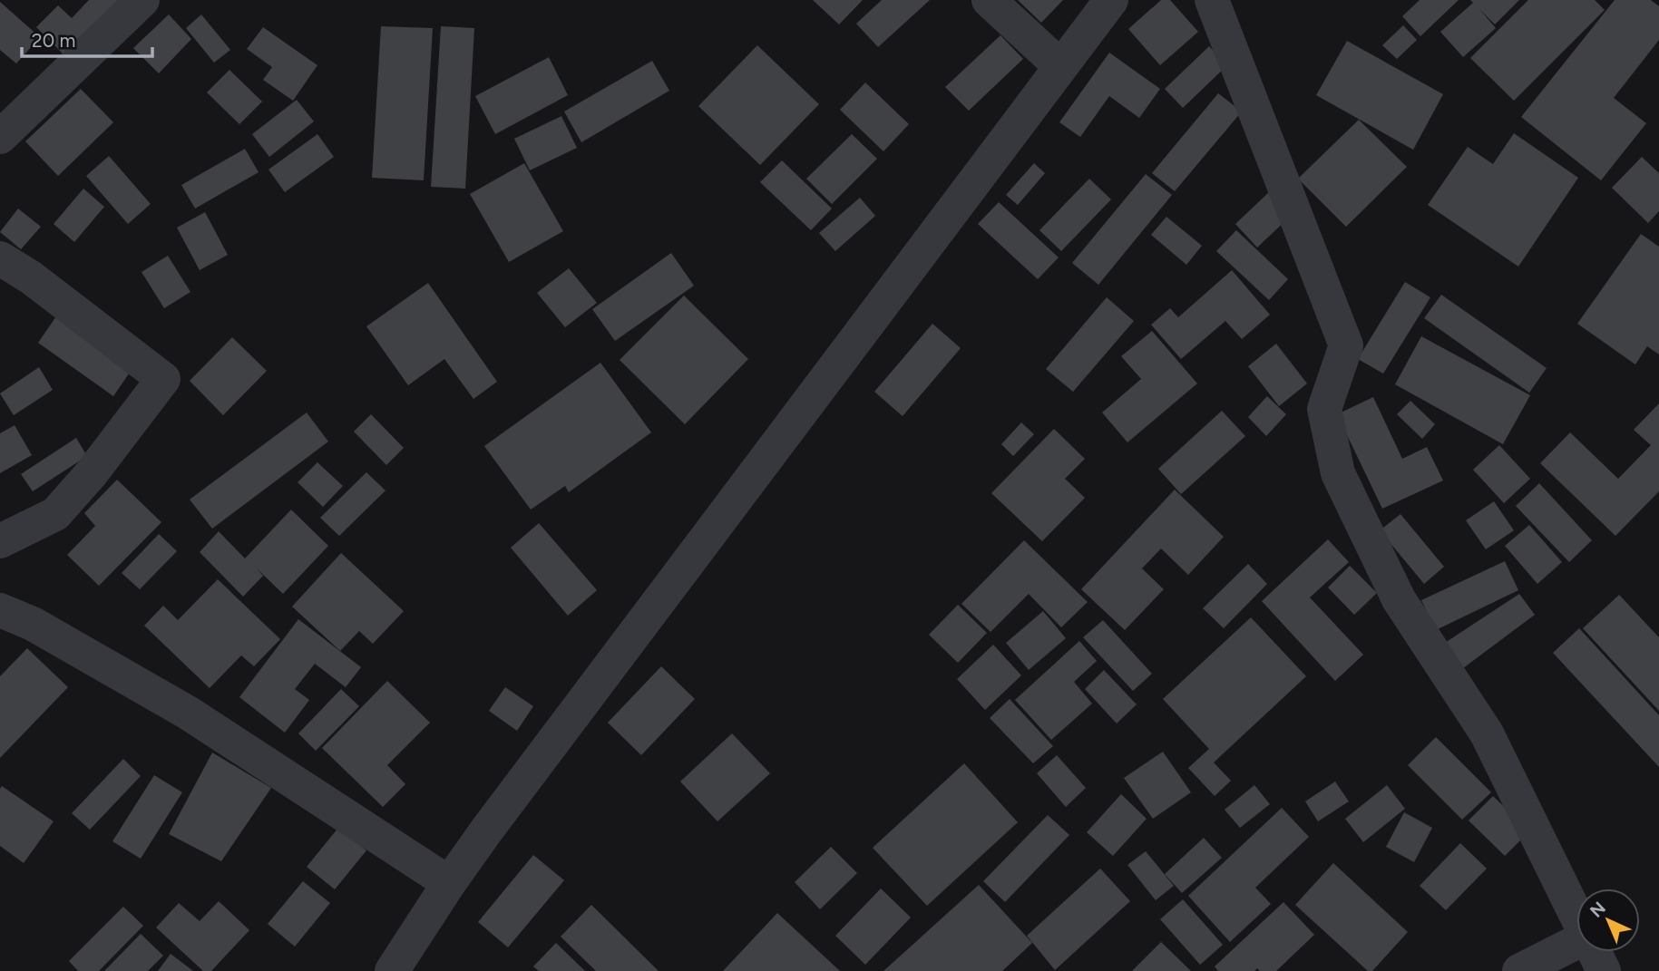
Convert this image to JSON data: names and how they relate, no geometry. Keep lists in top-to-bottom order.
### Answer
{
  "scale_bar": "20 m",
  "north": "top left"
}
